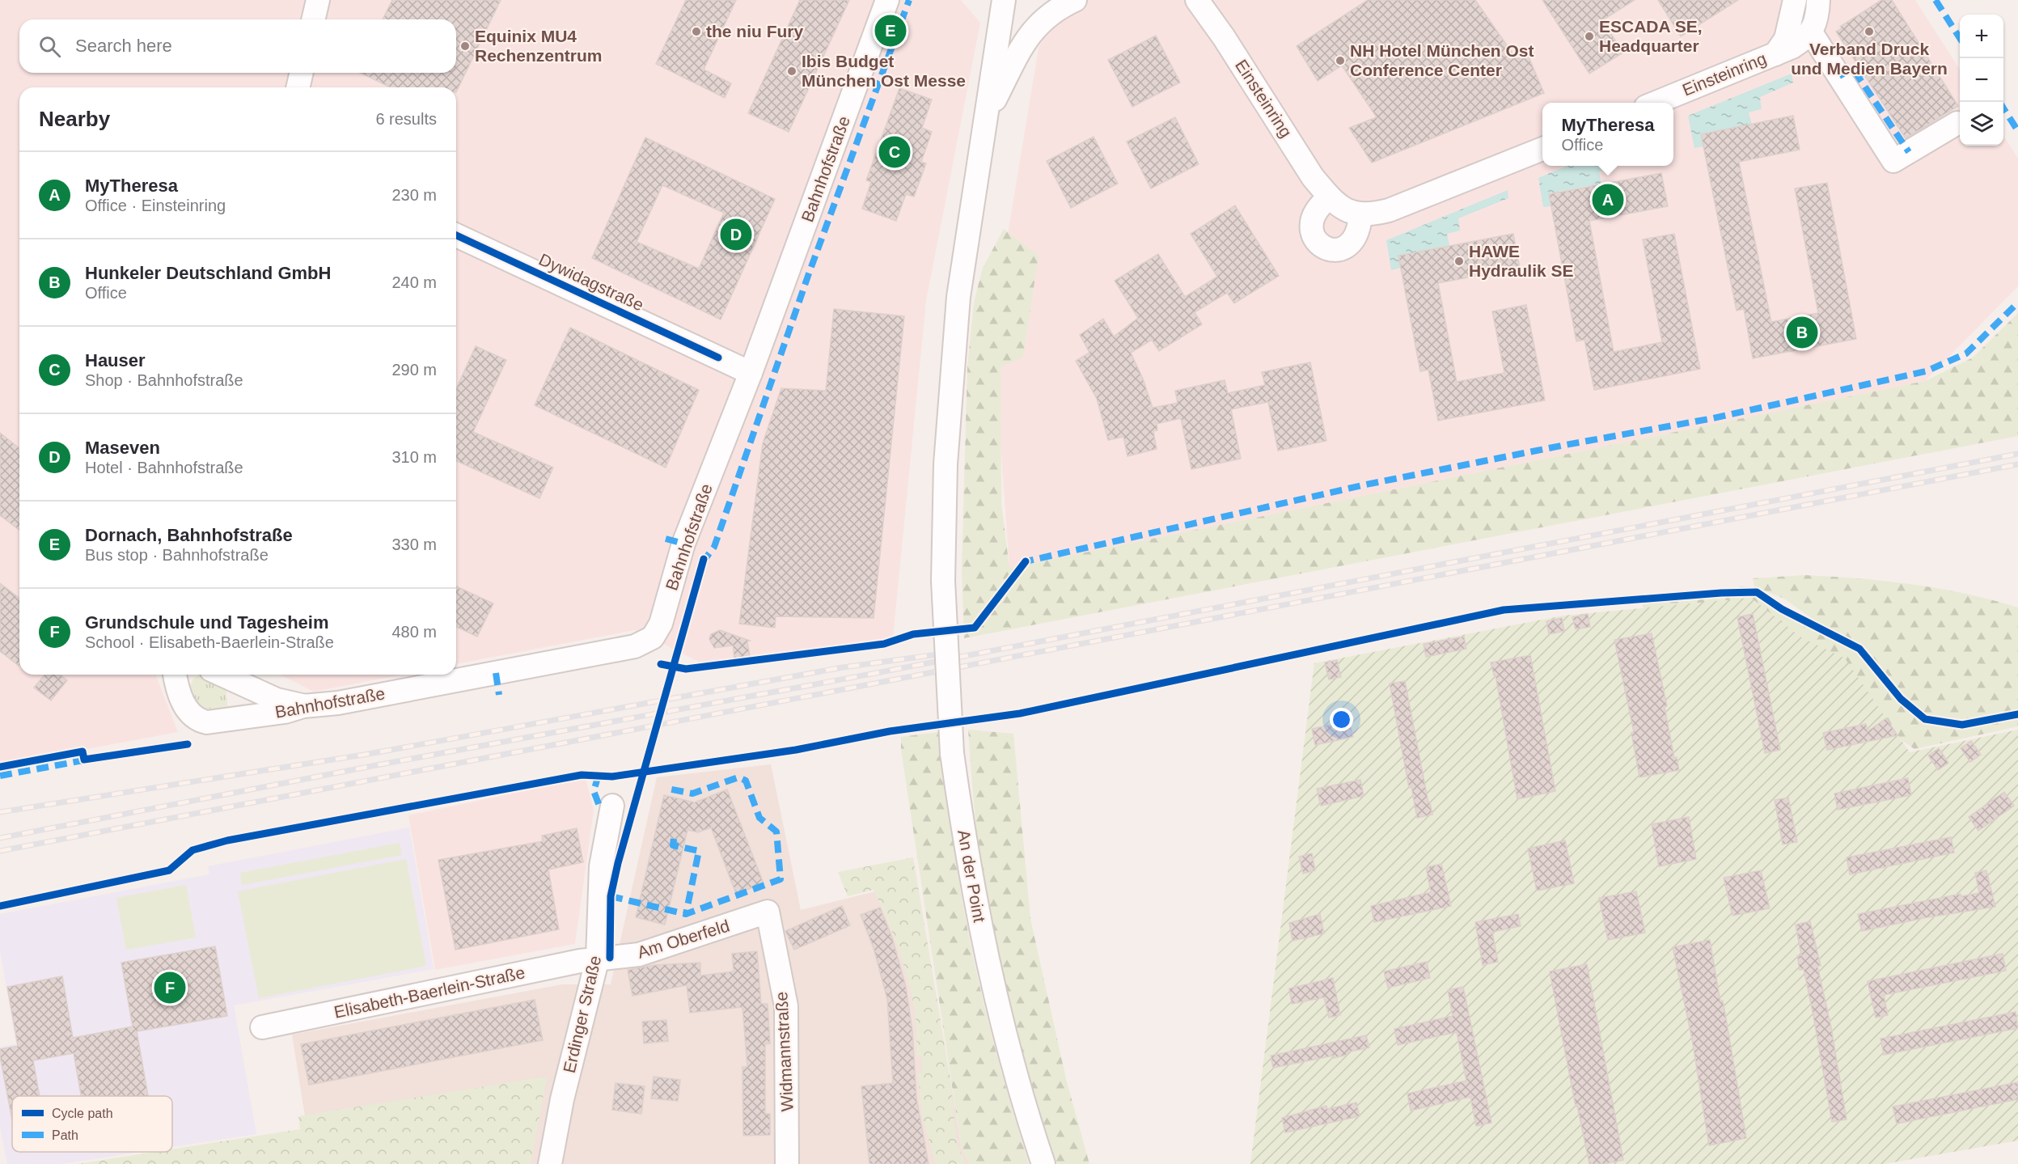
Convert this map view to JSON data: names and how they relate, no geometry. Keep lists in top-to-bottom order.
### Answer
{
  "streets": {
    "street": [
      "Einsteinring",
      "Bahnhofstraße",
      "Dywidagstraße",
      "An der Point",
      "Am Oberfeld",
      "Elisabeth-Baerlein-Straße",
      "Erdinger Straße",
      "Widmannstraße"
    ]
  },
  "crossings": [
    ["Bahnhofstraße", "Dywidagstraße"],
    ["Am Oberfeld", "Elisabeth-Baerlein-Straße"],
    ["Am Oberfeld", "Erdinger Straße"],
    ["Am Oberfeld", "Widmannstraße"],
    ["Elisabeth-Baerlein-Straße", "Erdinger Straße"]
  ],
  "places": [
    "the niu Fury",
    "Verband Druck und Medien Bayern",
    "ESCADA SE, Headquarter",
    "Equinix MU4 Rechenzentrum",
    "NH Hotel München Ost Conference Center",
    "Ibis Budget München Ost Messe",
    "HAWE Hydraulik SE"
  ],
  "legend": ["Cycle path", "Path"],
  "page": {
    "pins": [
      "E",
      "C",
      "A",
      "D",
      "B",
      "F"
    ],
    "map_buttons": ["+", "−"],
    "search": "Search here",
    "heading": ["Nearby", "6 results"],
    "popup": ["MyTheresa", "Office"],
    "list": [
      {
        "mark": "A",
        "name": "MyTheresa",
        "note": "Office · Einsteinring",
        "value": "230 m"
      },
      {
        "mark": "B",
        "name": "Hunkeler Deutschland GmbH",
        "note": "Office",
        "value": "240 m"
      },
      {
        "mark": "C",
        "name": "Hauser",
        "note": "Shop · Bahnhofstraße",
        "value": "290 m"
      },
      {
        "mark": "D",
        "name": "Maseven",
        "note": "Hotel · Bahnhofstraße",
        "value": "310 m"
      },
      {
        "mark": "E",
        "name": "Dornach, Bahnhofstraße",
        "note": "Bus stop · Bahnhofstraße",
        "value": "330 m"
      },
      {
        "mark": "F",
        "name": "Grundschule und Tagesheim",
        "note": "School · Elisabeth-Baerlein-Straße",
        "value": "480 m"
      }
    ]
  }
}
